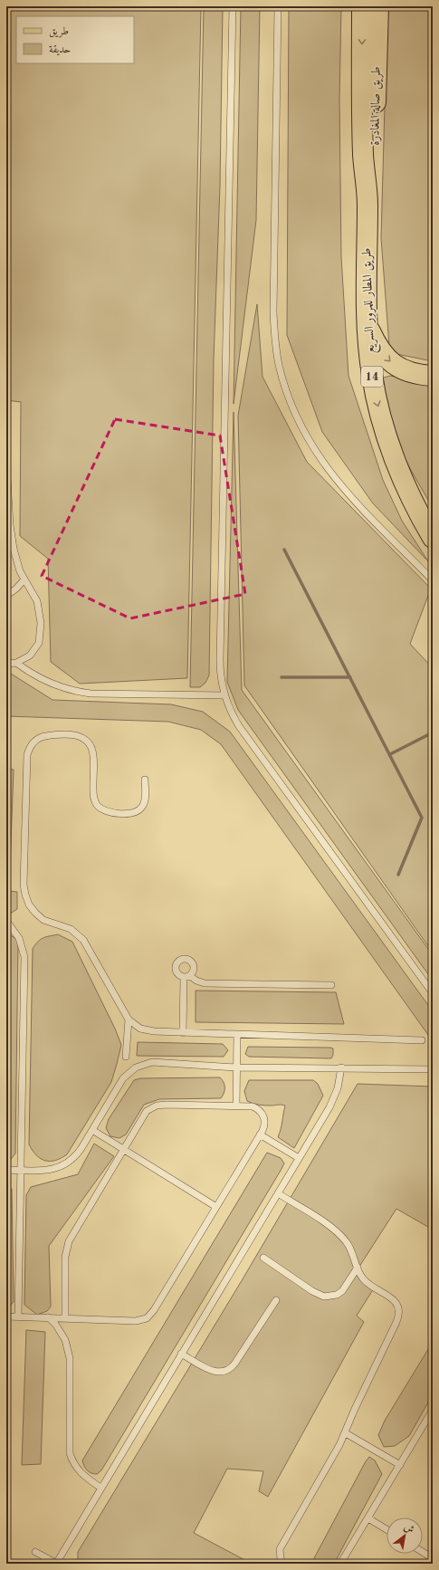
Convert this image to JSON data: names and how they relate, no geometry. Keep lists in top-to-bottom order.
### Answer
{
  "streets": {
    "main road": ["طريق صالة المغادرة", "طريق المطار للمرور السريع", "14"]
  },
  "crossings": [
    ["طريق صالة المغادرة", "طريق المطار للمرور السريع"]
  ],
  "one_way": ["طريق المطار للمرور السريع"],
  "legend": ["طريق", "حديقة"],
  "north": "top right"
}
